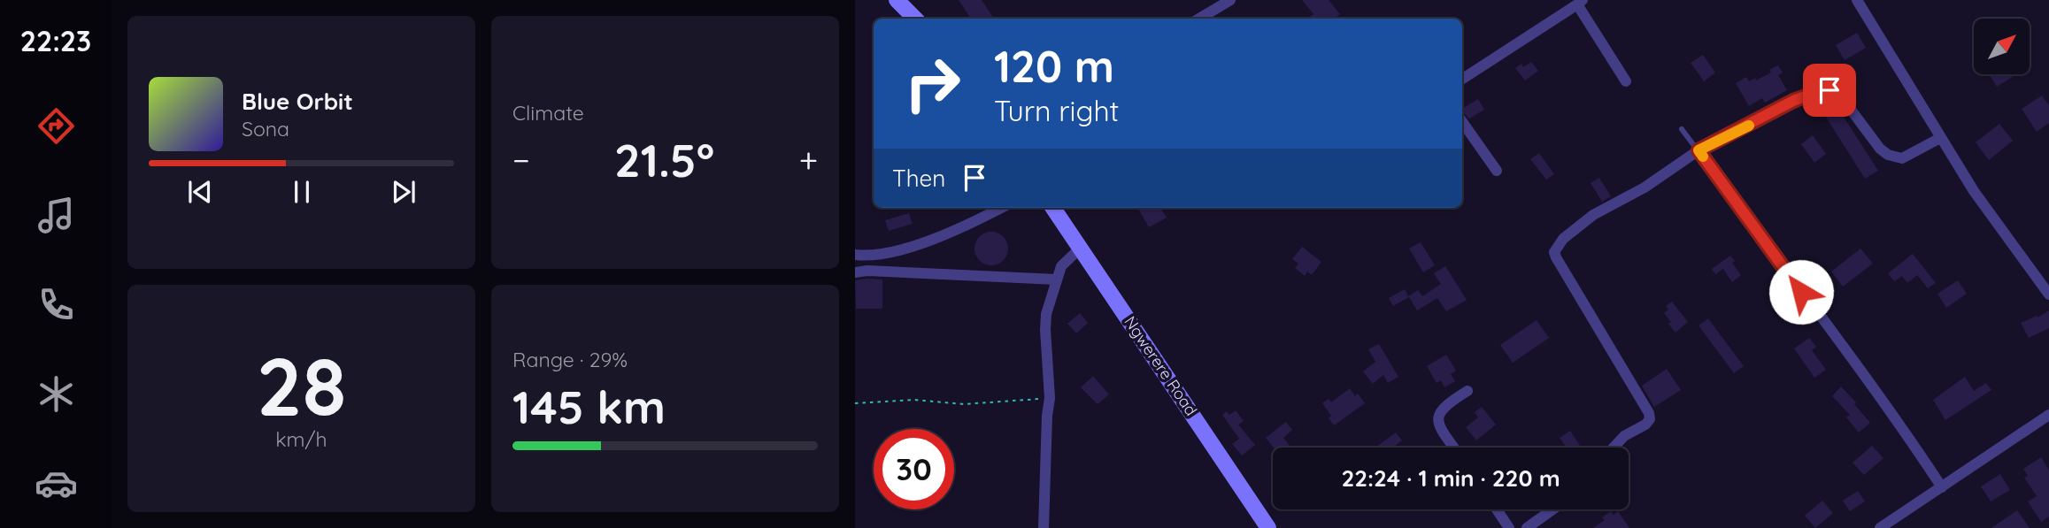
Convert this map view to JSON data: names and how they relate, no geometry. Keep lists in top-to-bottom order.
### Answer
{
  "streets": {
    "main road": ["Ngwerere Road"]
  },
  "north": "top right",
  "page": {
    "tabs": "22:23",
    "tile": [
      "Climate",
      ["28", "km/h"],
      ["Range · 29%", "145 km"]
    ],
    "turn": ["120 m", "Turn right"],
    "song": ["Blue Orbit", "Sona"],
    "heat": ["−", "21.5°", "+"],
    "then": "Then",
    "limit": "30",
    "trip": "22:24 · 1 min · 220 m"
  }
}
